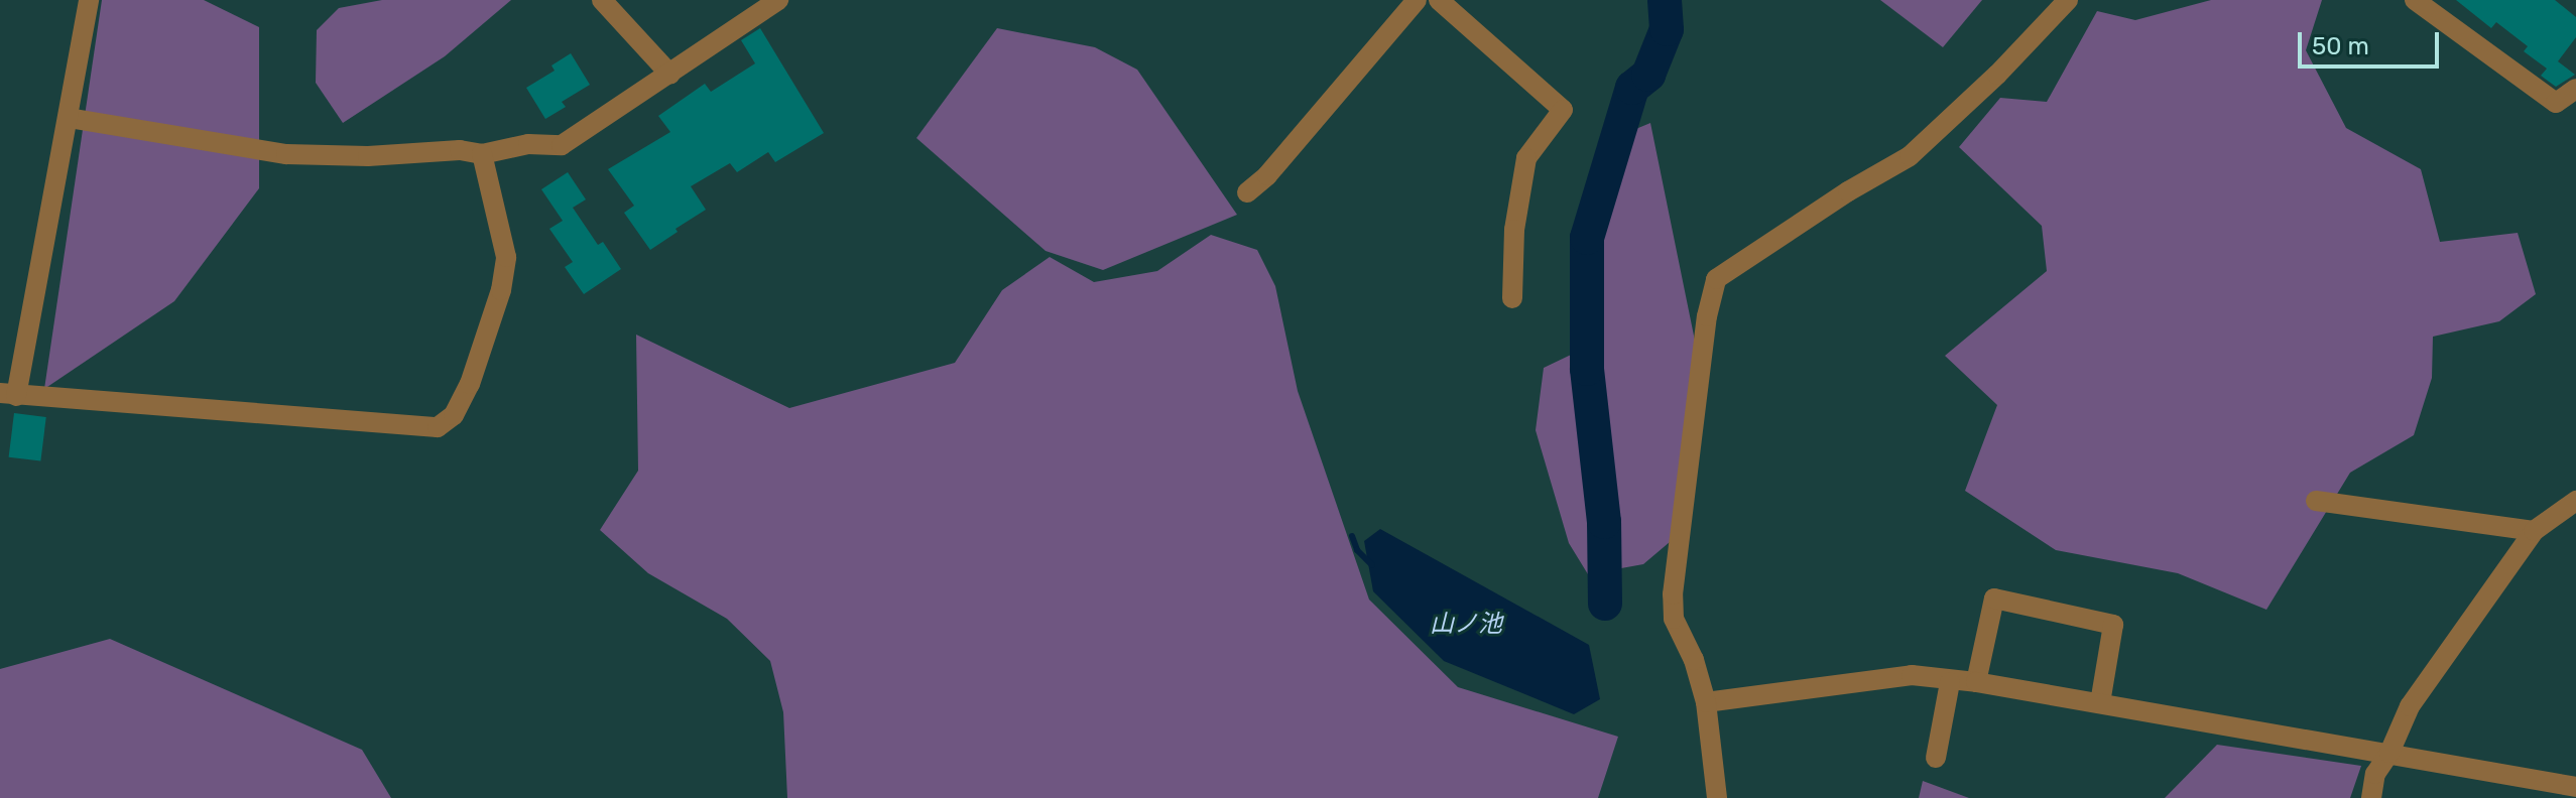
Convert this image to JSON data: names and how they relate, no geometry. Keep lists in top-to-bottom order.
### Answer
{
  "water": ["山ノ池"],
  "scale_bar": "50 m"
}
